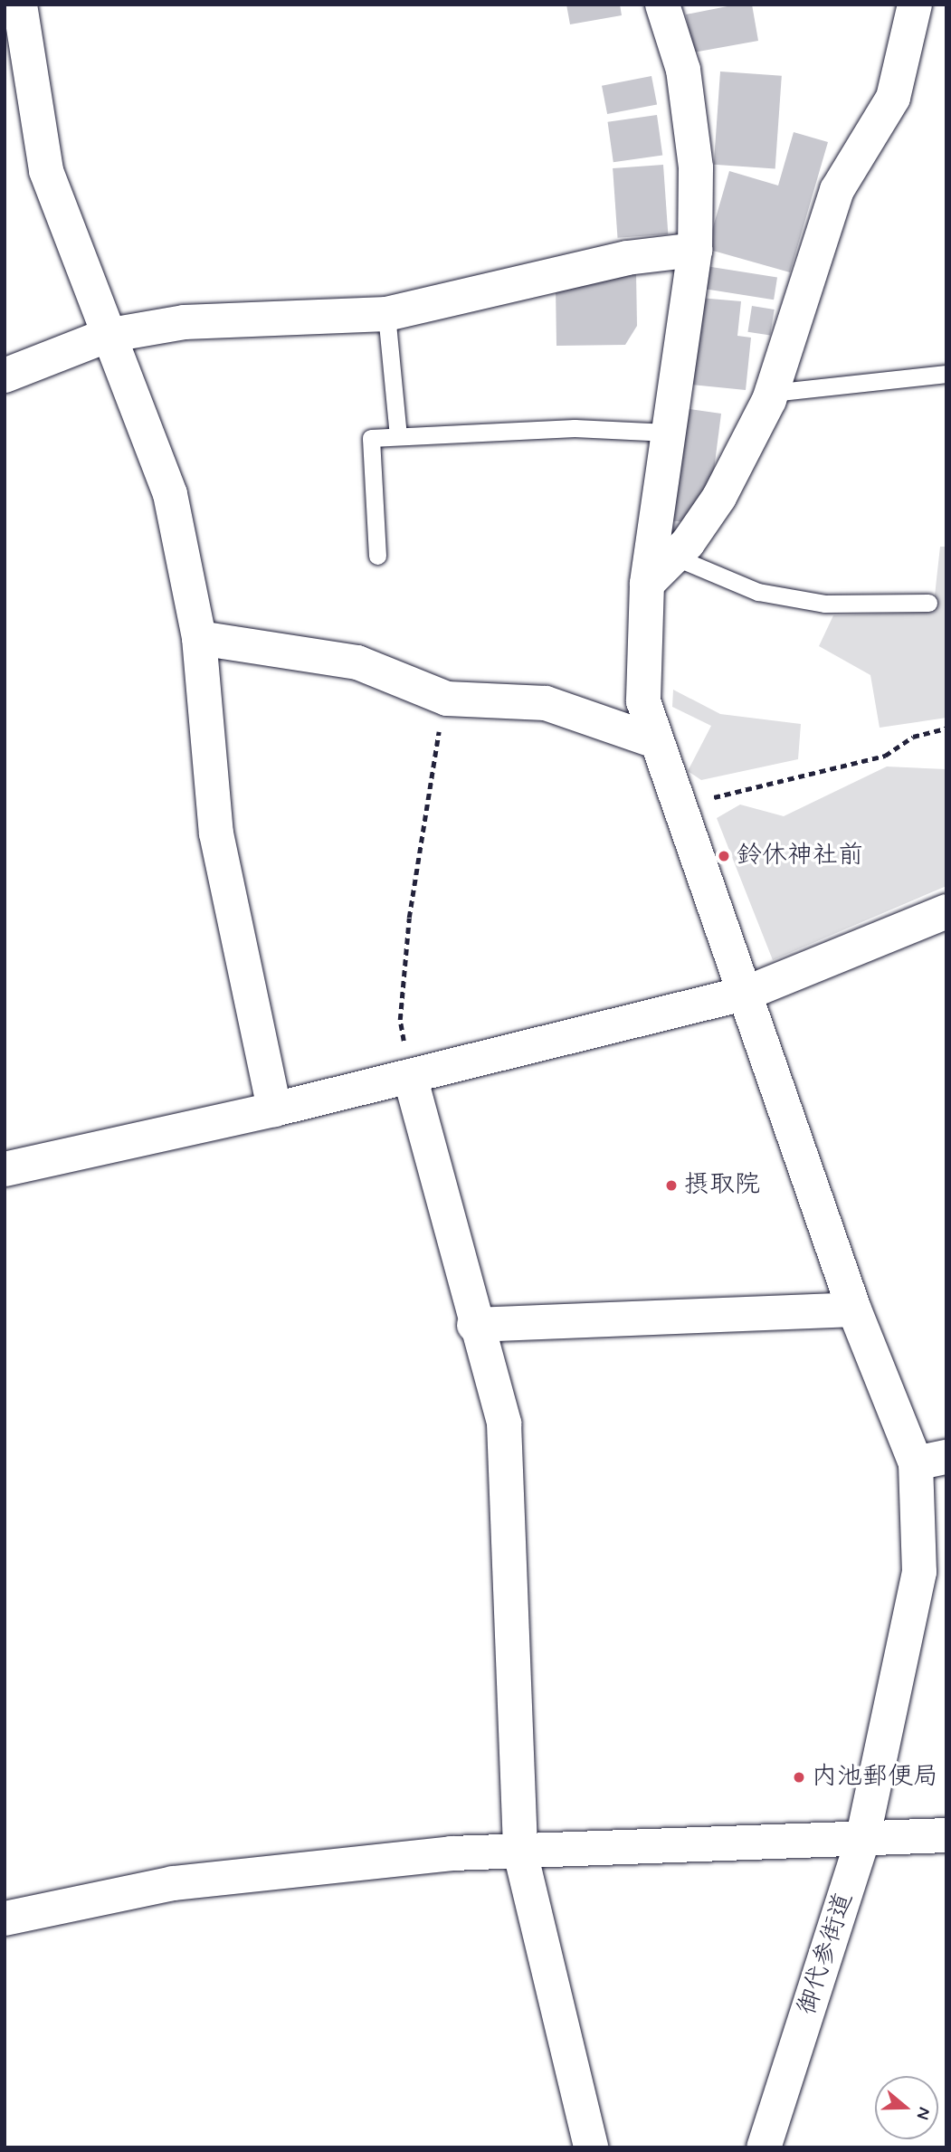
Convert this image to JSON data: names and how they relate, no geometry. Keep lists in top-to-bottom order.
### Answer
{
  "streets": {
    "street": ["御代参街道"]
  },
  "places": ["鈴休神社前", "摂取院", "内池郵便局"],
  "north": "right"
}
